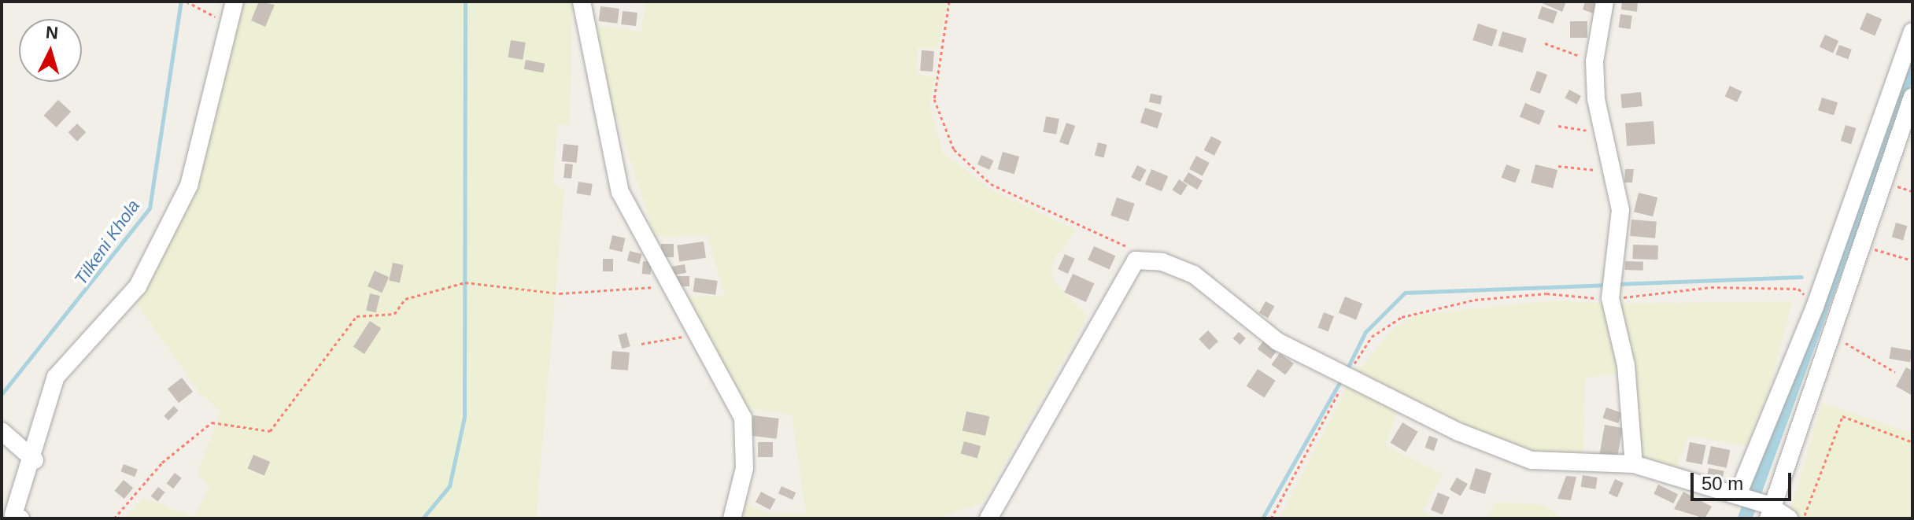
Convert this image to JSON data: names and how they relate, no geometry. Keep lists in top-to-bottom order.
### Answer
{
  "water": ["Tilkeni Khola"],
  "scale_bar": "50 m",
  "north": "top"
}
